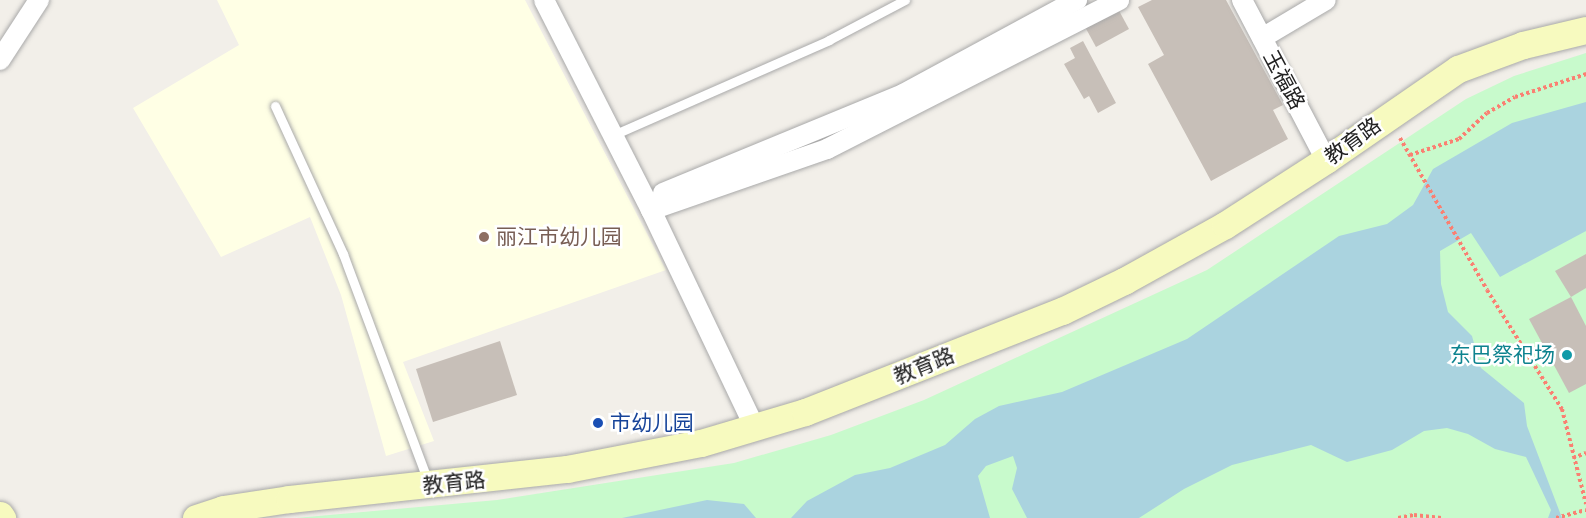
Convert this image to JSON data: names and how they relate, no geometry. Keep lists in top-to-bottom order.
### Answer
{
  "streets": {
    "main road": ["教育路"],
    "street": ["玉福路"]
  },
  "crossings": [
    ["玉福路", "教育路"]
  ],
  "places": ["丽江市幼儿园", "东巴祭祀场", "市幼儿园"]
}
